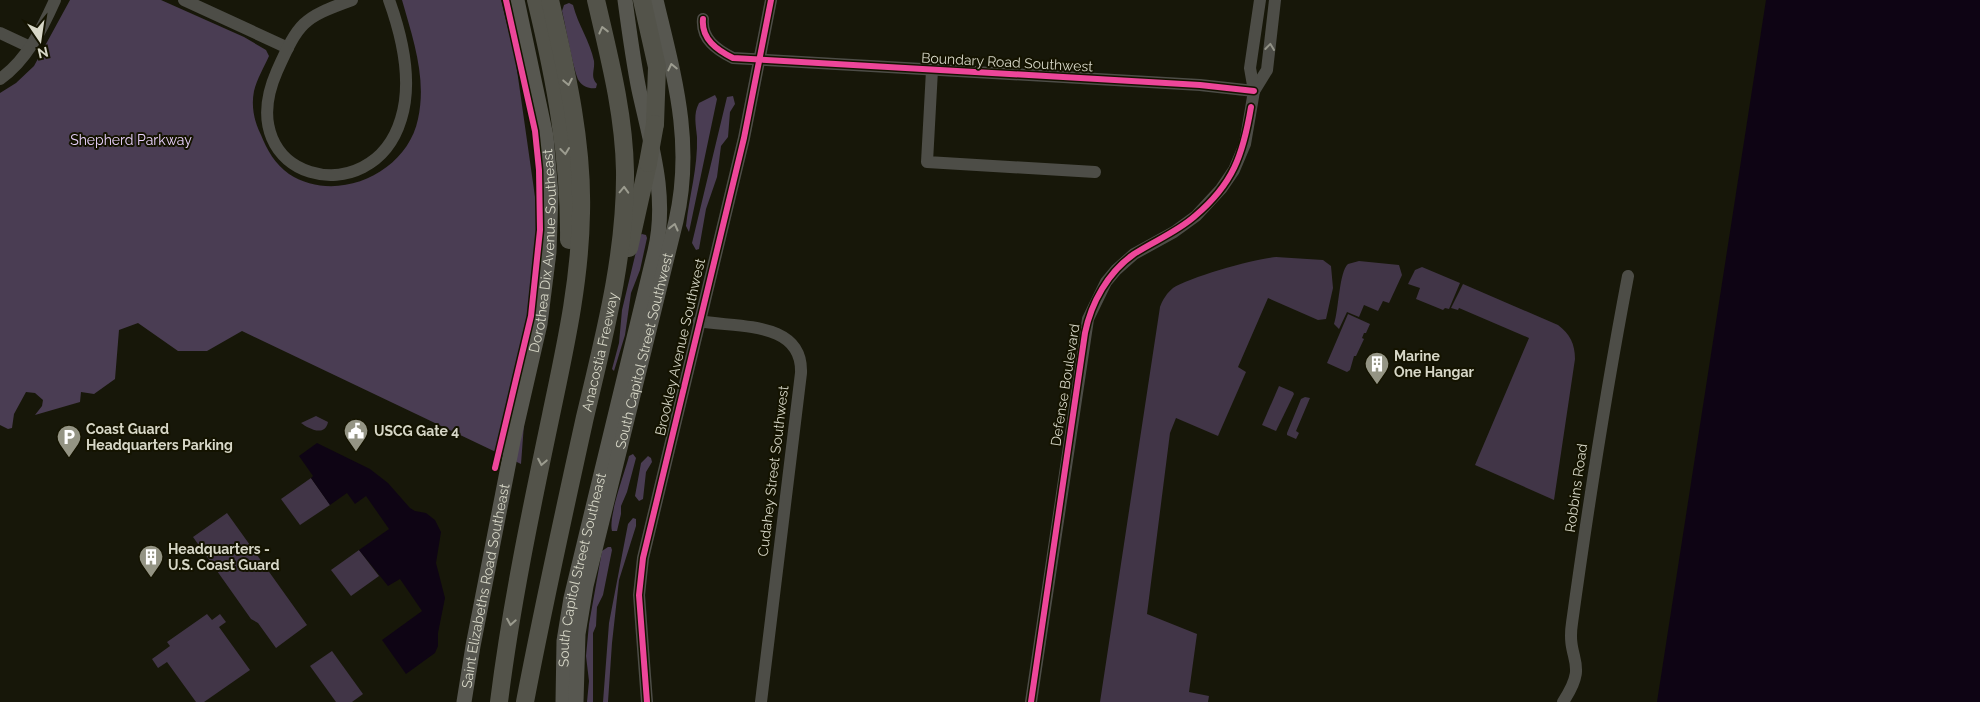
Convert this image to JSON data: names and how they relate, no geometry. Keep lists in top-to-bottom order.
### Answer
{
  "streets": {
    "highway": ["Anacostia Freeway"],
    "main road": [
      "Dorothea Dix Avenue Southeast",
      "South Capitol Street Southwest",
      "South Capitol Street Southeast",
      "Saint Elizabeths Road Southeast"
    ],
    "street": [
      "Boundary Road Southwest",
      "Brookley Avenue Southwest",
      "Defense Boulevard",
      "Cudahey Street Southwest",
      "Robbins Road"
    ]
  },
  "crossings": [
    ["Boundary Road Southwest", "Brookley Avenue Southwest"],
    ["Boundary Road Southwest", "Defense Boulevard"],
    ["Dorothea Dix Avenue Southeast", "Saint Elizabeths Road Southeast"],
    ["Brookley Avenue Southwest", "Cudahey Street Southwest"]
  ],
  "one_way": ["South Capitol Street Southwest"],
  "parks": ["Shepherd Parkway"],
  "places": {
    "building": ["Marine One Hangar", "Headquarters - U.S. Coast Guard"],
    "public building": ["USCG Gate 4"],
    "parking": ["Coast Guard Headquarters Parking"]
  },
  "north": "bottom"
}
